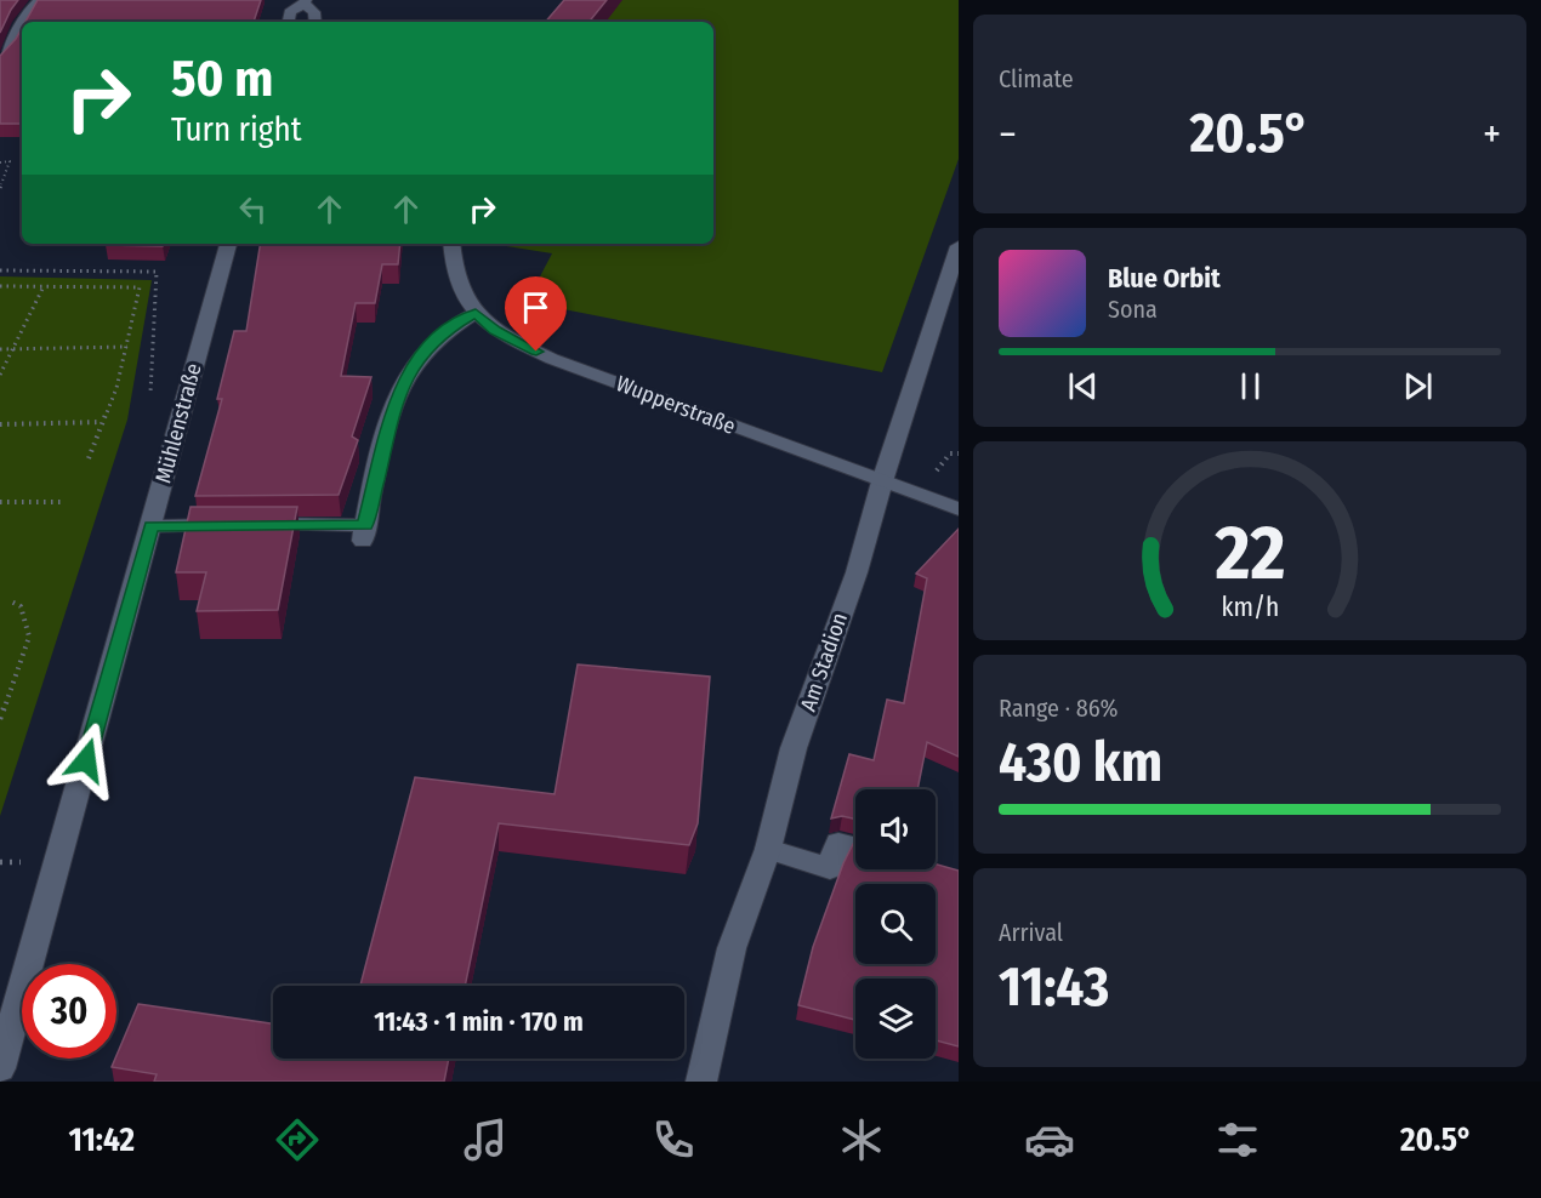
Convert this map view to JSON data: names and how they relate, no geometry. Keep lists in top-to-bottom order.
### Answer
{
  "streets": {
    "street": ["Wupperstraße", "Mühlenstraße", "Am Stadion"]
  },
  "crossings": [
    ["Wupperstraße", "Am Stadion"]
  ],
  "page": {
    "tile": [
      "Climate",
      ["Range · 86%", "430 km"],
      ["Arrival", "11:43"]
    ],
    "turn": ["50 m", "Turn right"],
    "heat": ["−", "20.5°", "+"],
    "song": ["Blue Orbit", "Sona"],
    "limit": "30",
    "trip": "11:43 · 1 min · 170 m",
    "tabs": ["11:42", "20.5°"],
    "gauge": ["22", "km/h"]
  }
}
